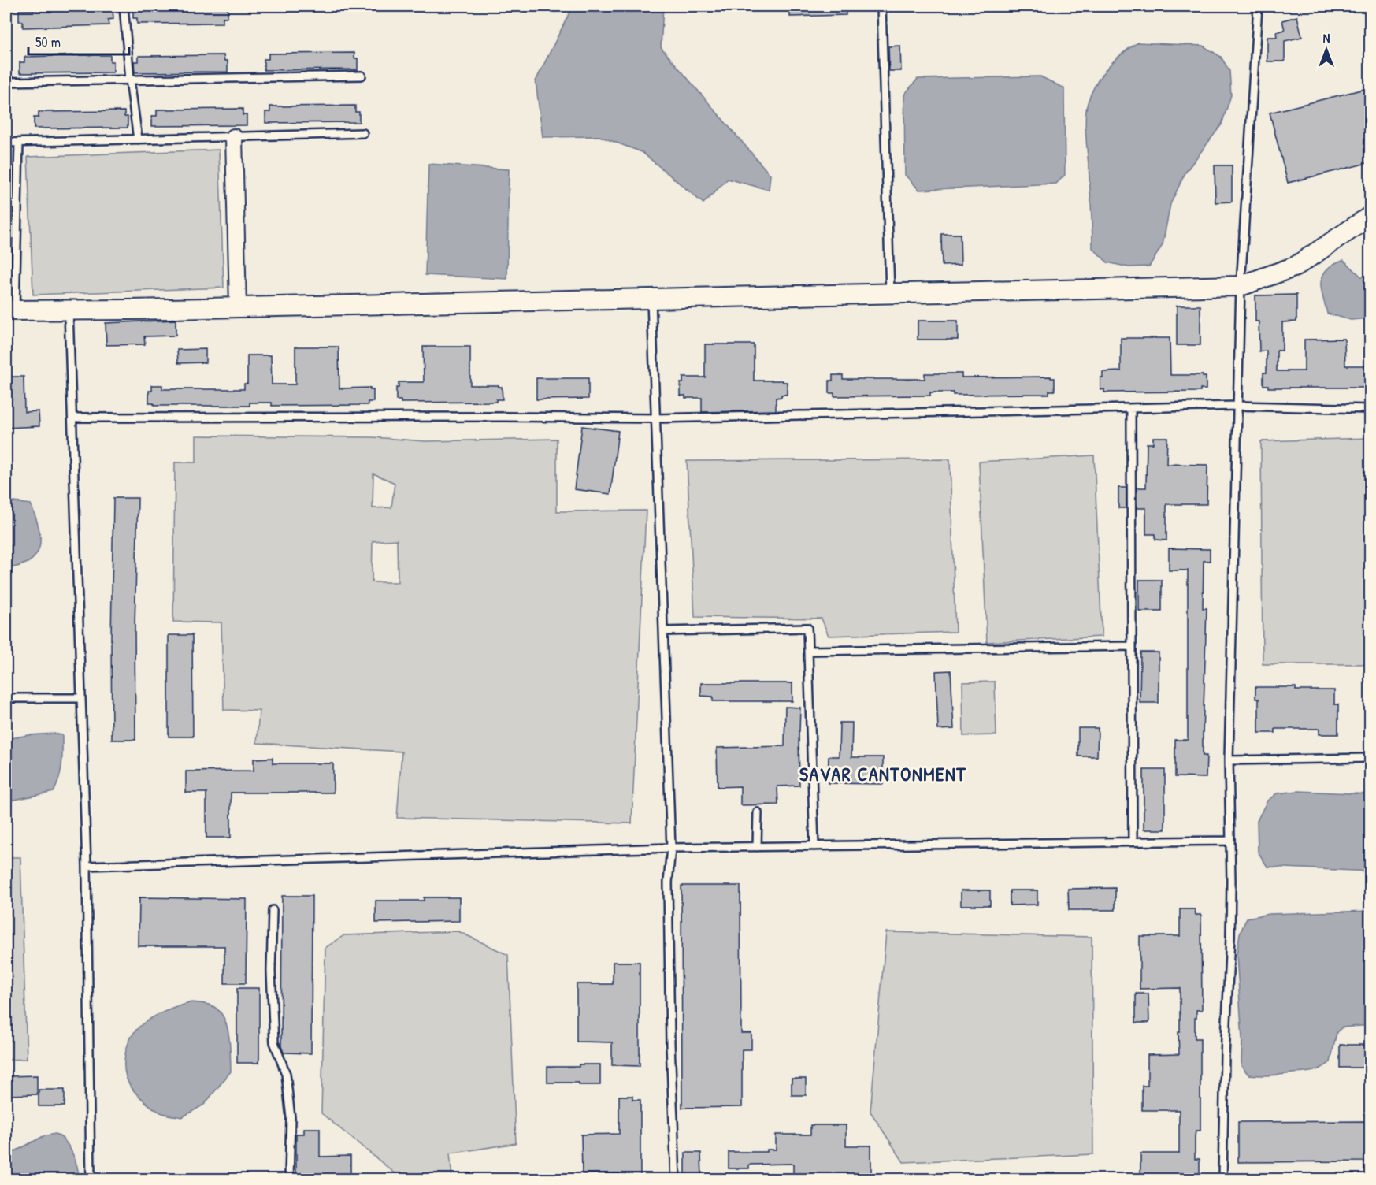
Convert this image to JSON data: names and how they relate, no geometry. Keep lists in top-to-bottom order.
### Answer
{
  "districts": ["SAVAR CANTONMENT"],
  "scale_bar": "50 m",
  "north": "top"
}
